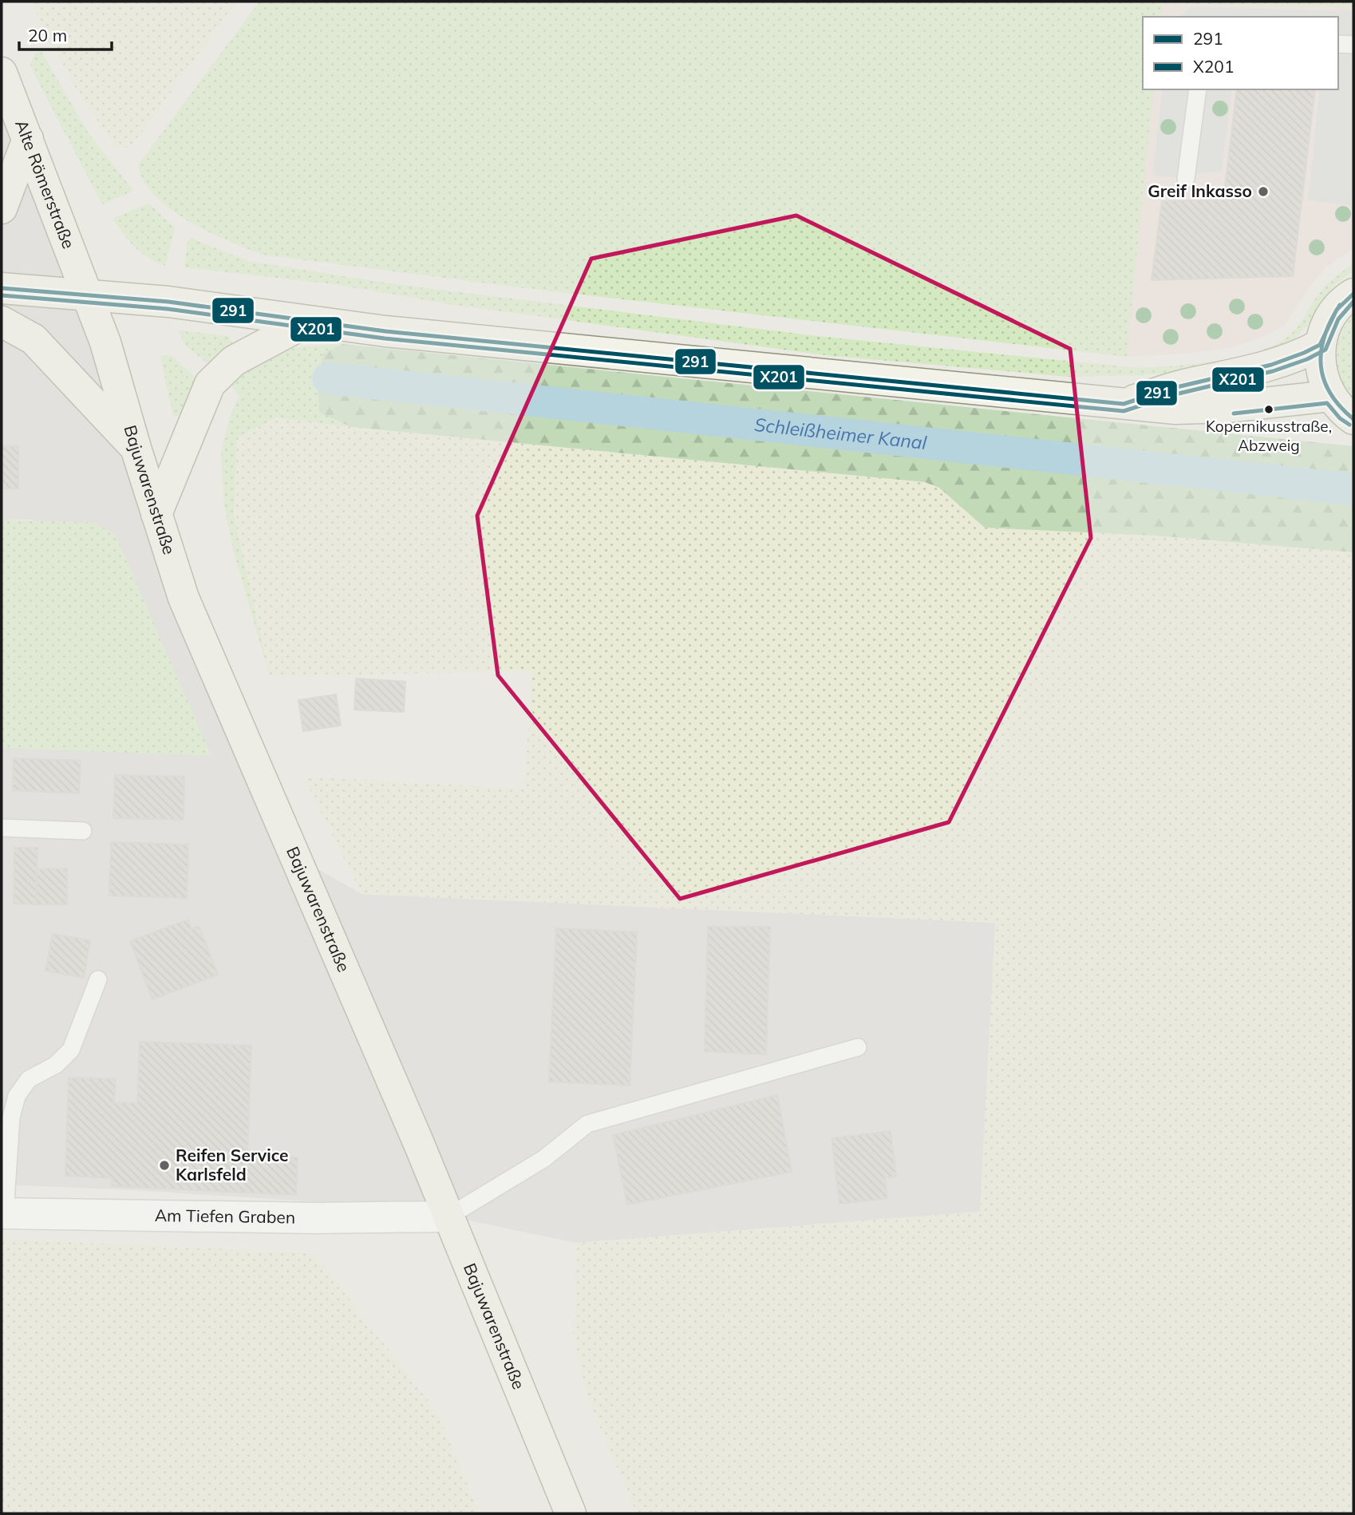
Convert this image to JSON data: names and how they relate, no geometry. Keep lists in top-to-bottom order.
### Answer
{
  "streets": {
    "main road": ["Alte Römerstraße", "Bajuwarenstraße"],
    "street": ["Am Tiefen Graben"]
  },
  "crossings": [
    ["Alte Römerstraße", "Bajuwarenstraße"],
    ["Bajuwarenstraße", "Am Tiefen Graben"]
  ],
  "water": ["Schleißheimer Kanal"],
  "places": ["Greif Inkasso", "Kopernikusstraße, Abzweig", "Reifen Service Karlsfeld"],
  "lines": ["transit line 291", "transit line X201"],
  "legend": ["291", "X201"],
  "scale_bar": "20 m"
}
